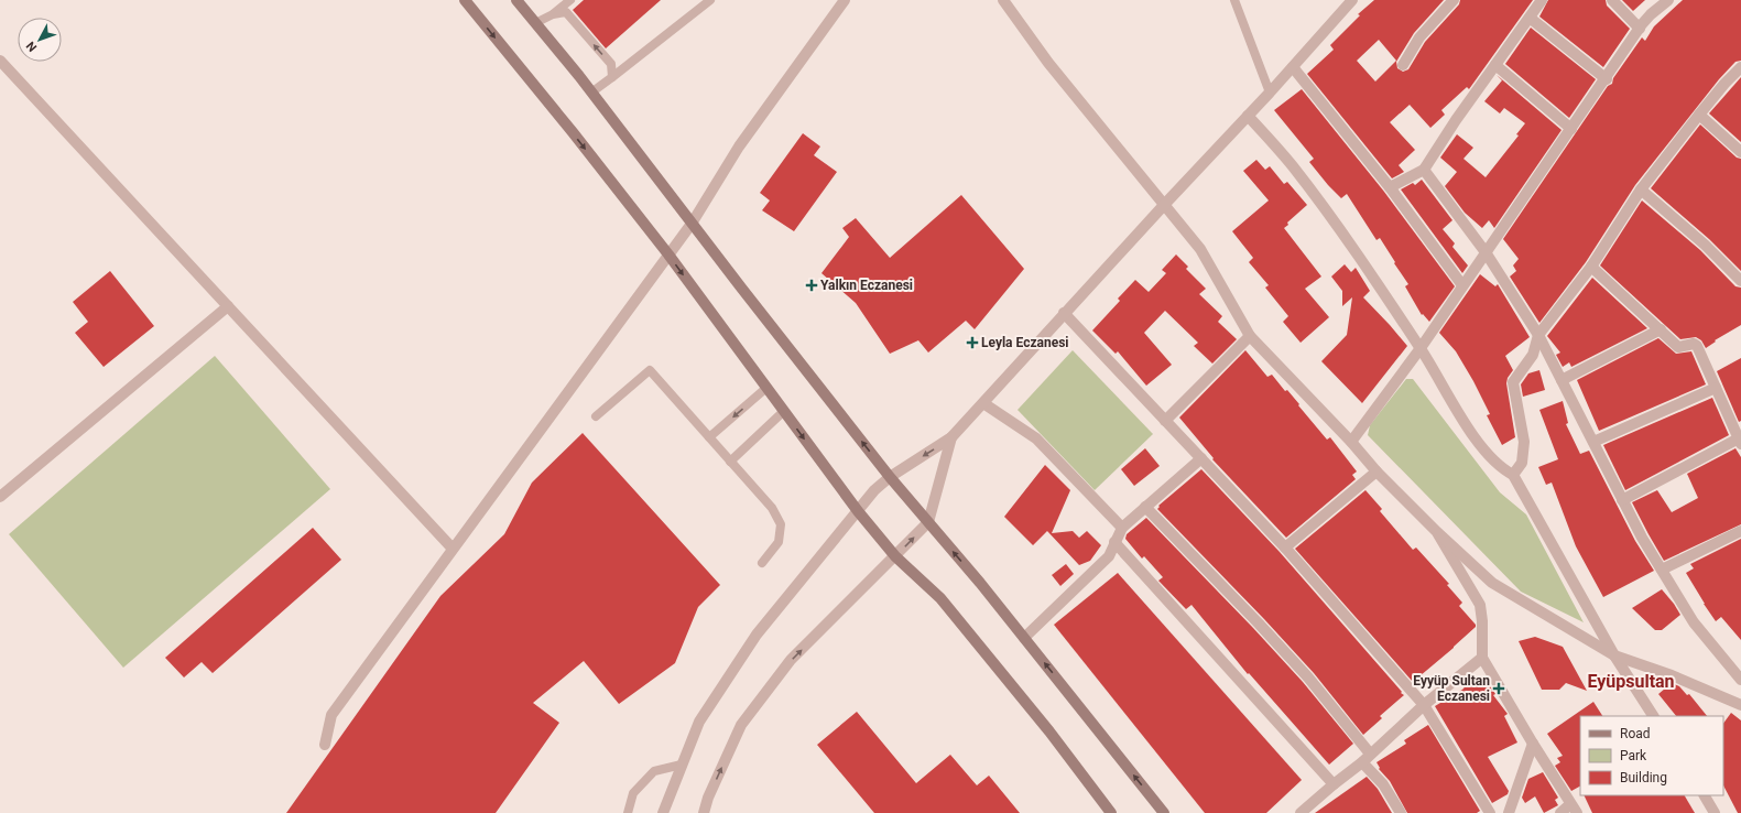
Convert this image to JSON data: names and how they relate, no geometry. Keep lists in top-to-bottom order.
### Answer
{
  "districts": ["Eyüpsultan"],
  "places": {
    "health": ["Yalkın Eczanesi", "Leyla Eczanesi", "Eyyüp Sultan Eczanesi"]
  },
  "legend": ["Road", "Park", "Building"],
  "north": "bottom left"
}
